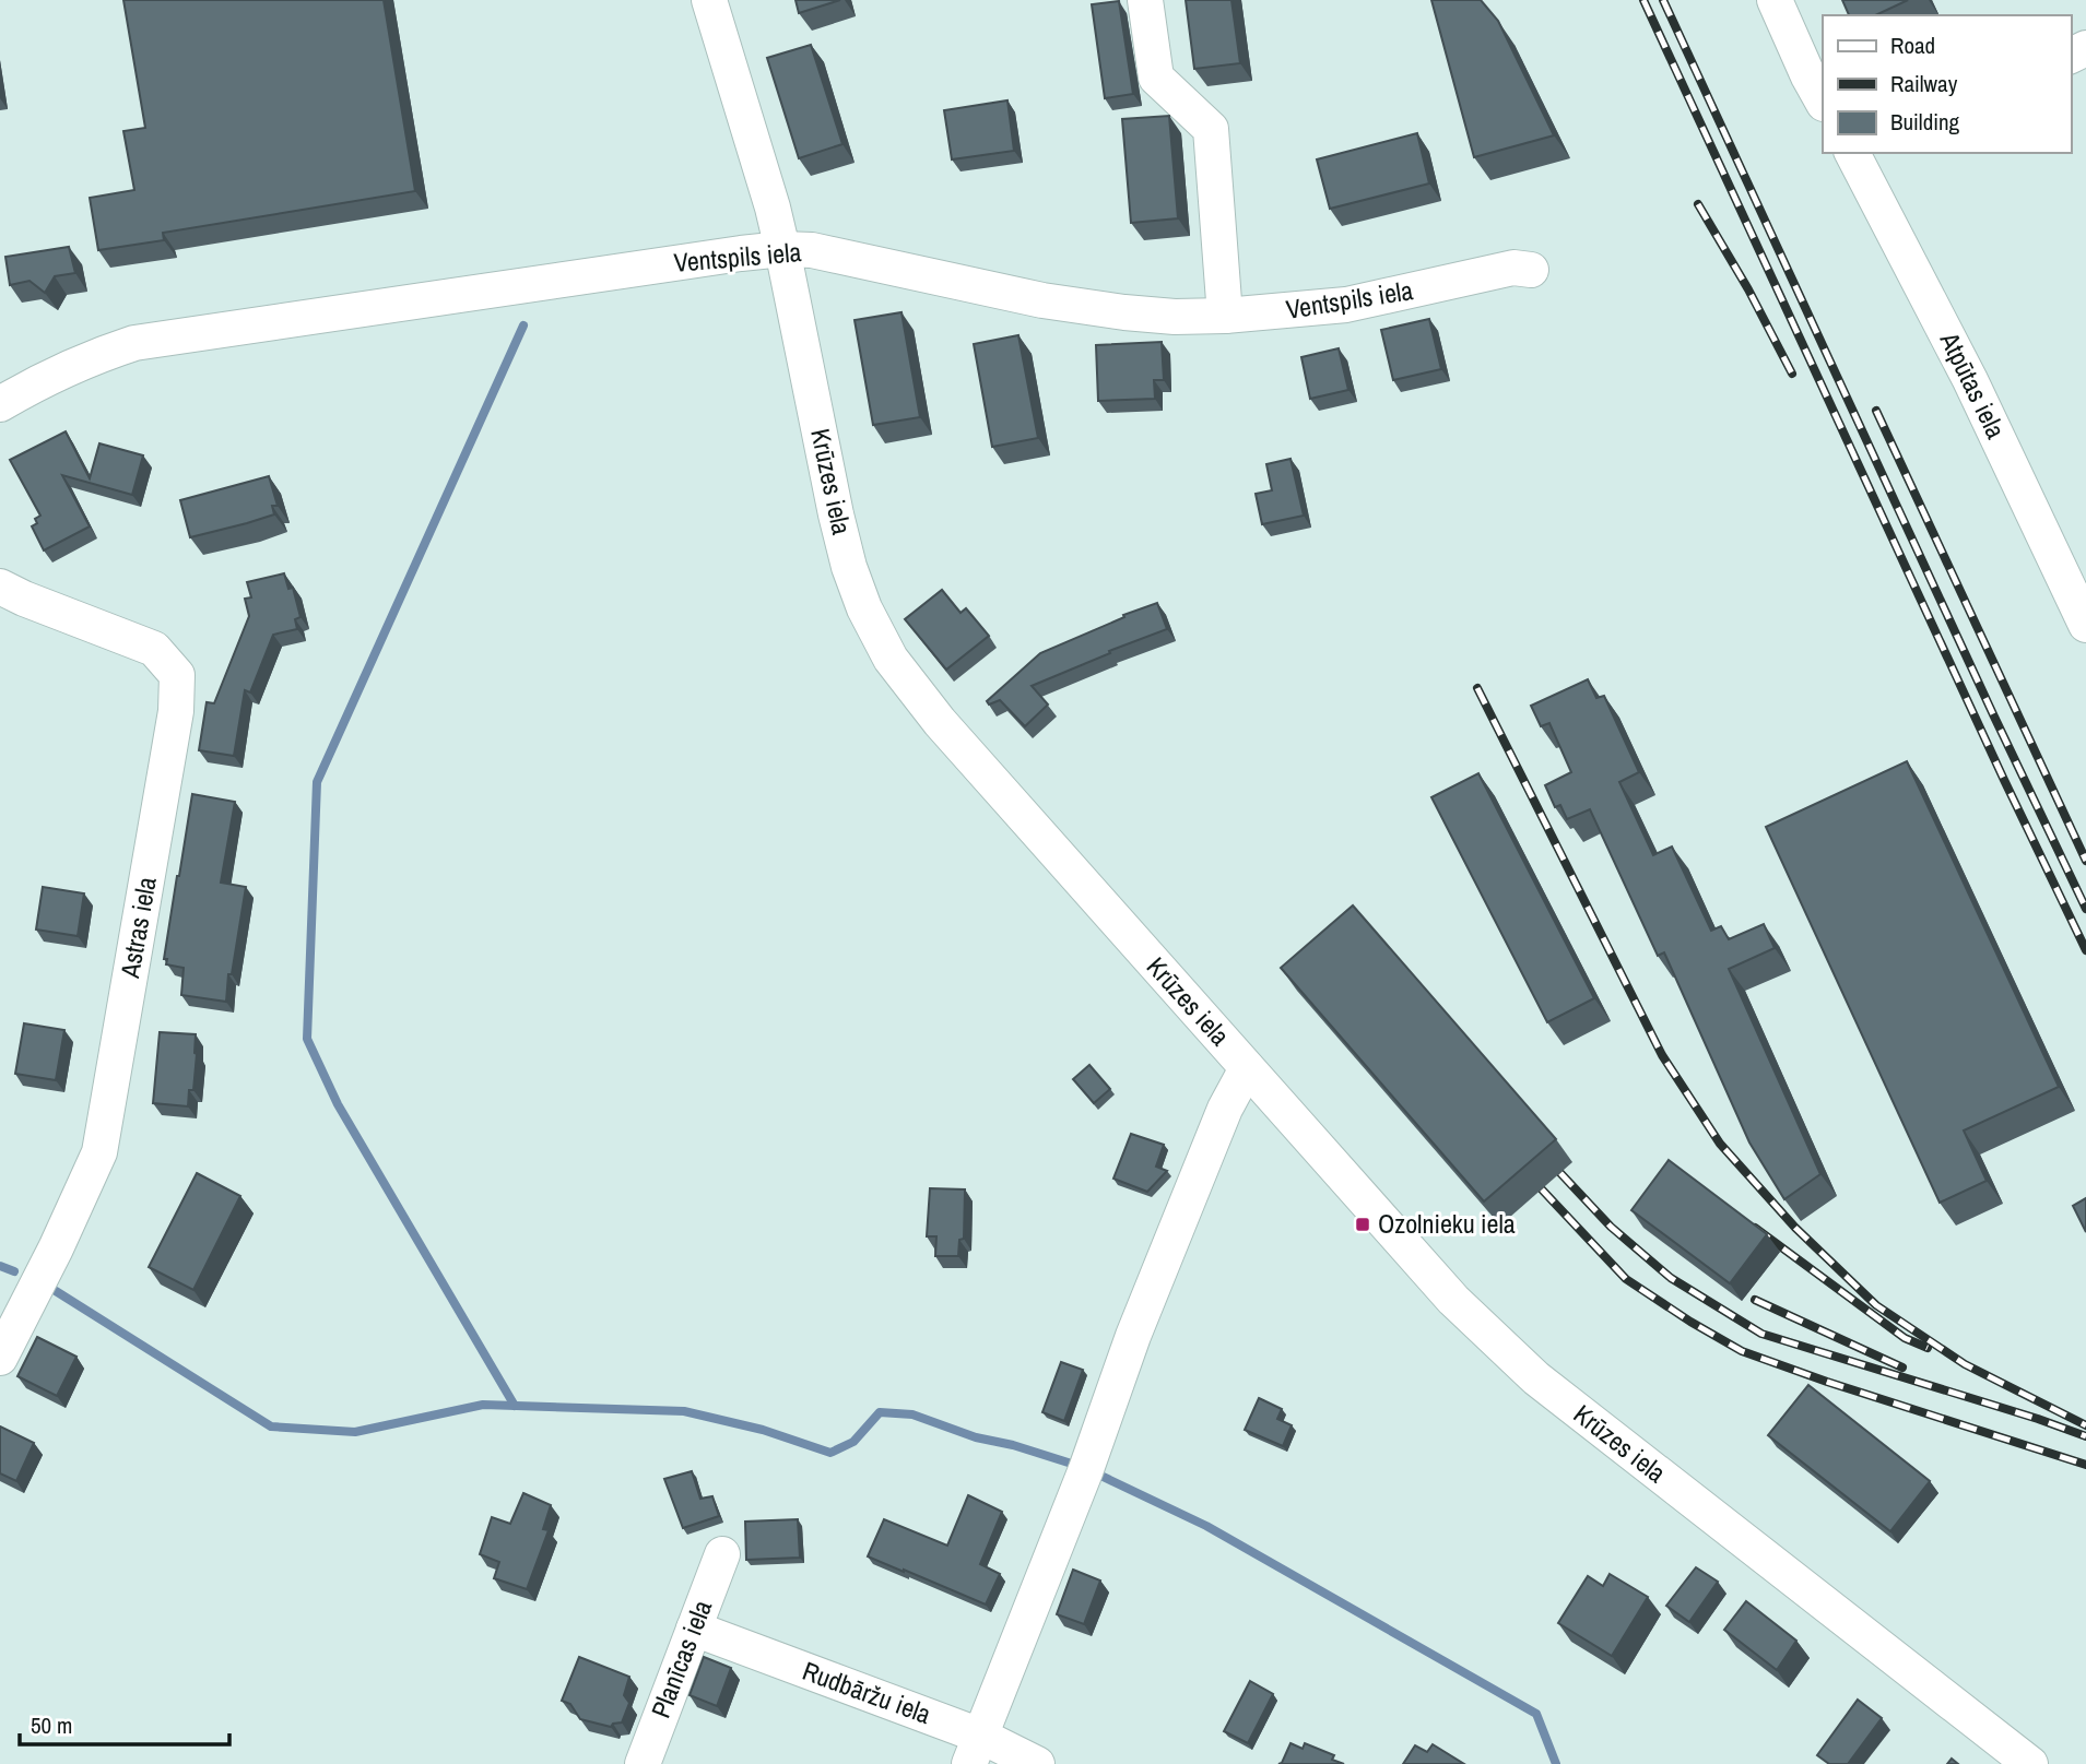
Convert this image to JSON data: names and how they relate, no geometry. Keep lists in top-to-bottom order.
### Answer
{
  "streets": {
    "street": [
      "Ventspils iela",
      "Atpūtas iela",
      "Krūzes iela",
      "Astras iela",
      "Planīcas iela",
      "Rudbāržu iela"
    ]
  },
  "crossings": [
    ["Ventspils iela", "Krūzes iela"],
    ["Planīcas iela", "Rudbāržu iela"]
  ],
  "places": {
    "transit": ["Ozolnieku iela"]
  },
  "legend": ["Road", "Railway", "Building"],
  "scale_bar": "50 m"
}
